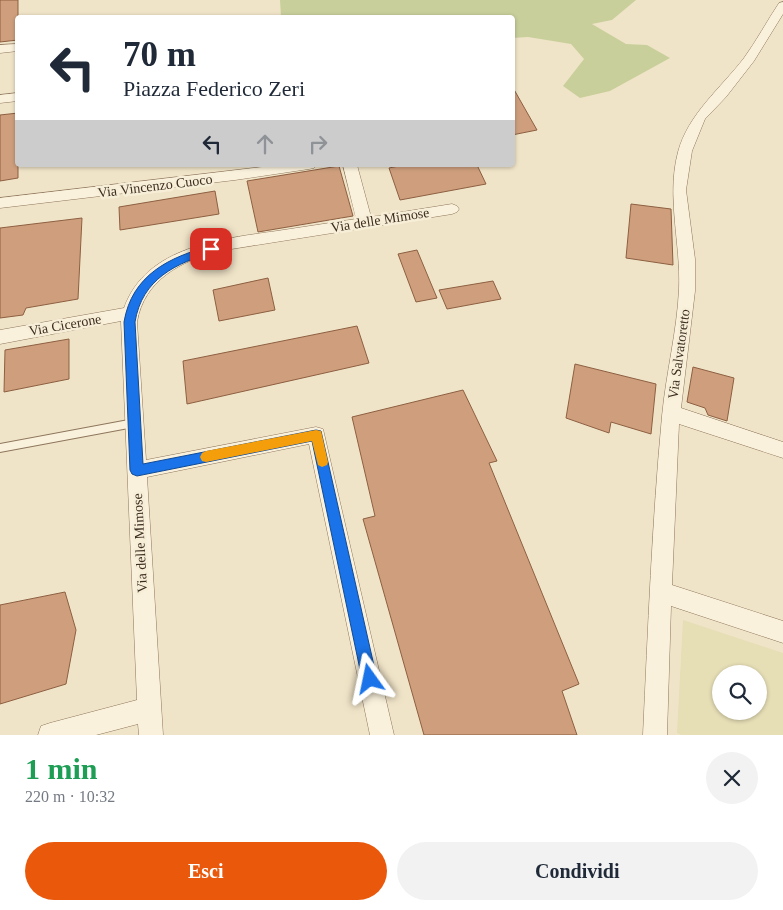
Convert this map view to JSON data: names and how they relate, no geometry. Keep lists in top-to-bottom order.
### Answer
{
  "streets": {
    "street": [
      "Via Vincenzo Cuoco",
      "Via delle Mimose",
      "Via Cicerone",
      "Via Salvatoretto"
    ]
  },
  "crossings": [
    ["Via delle Mimose", "Via Cicerone"]
  ],
  "page": {
    "turn": ["70 m", "Piazza Federico Zeri"],
    "heading": ["1 min", "220 m · 10:32"],
    "buttons": ["Esci", "Condividi"]
  }
}
